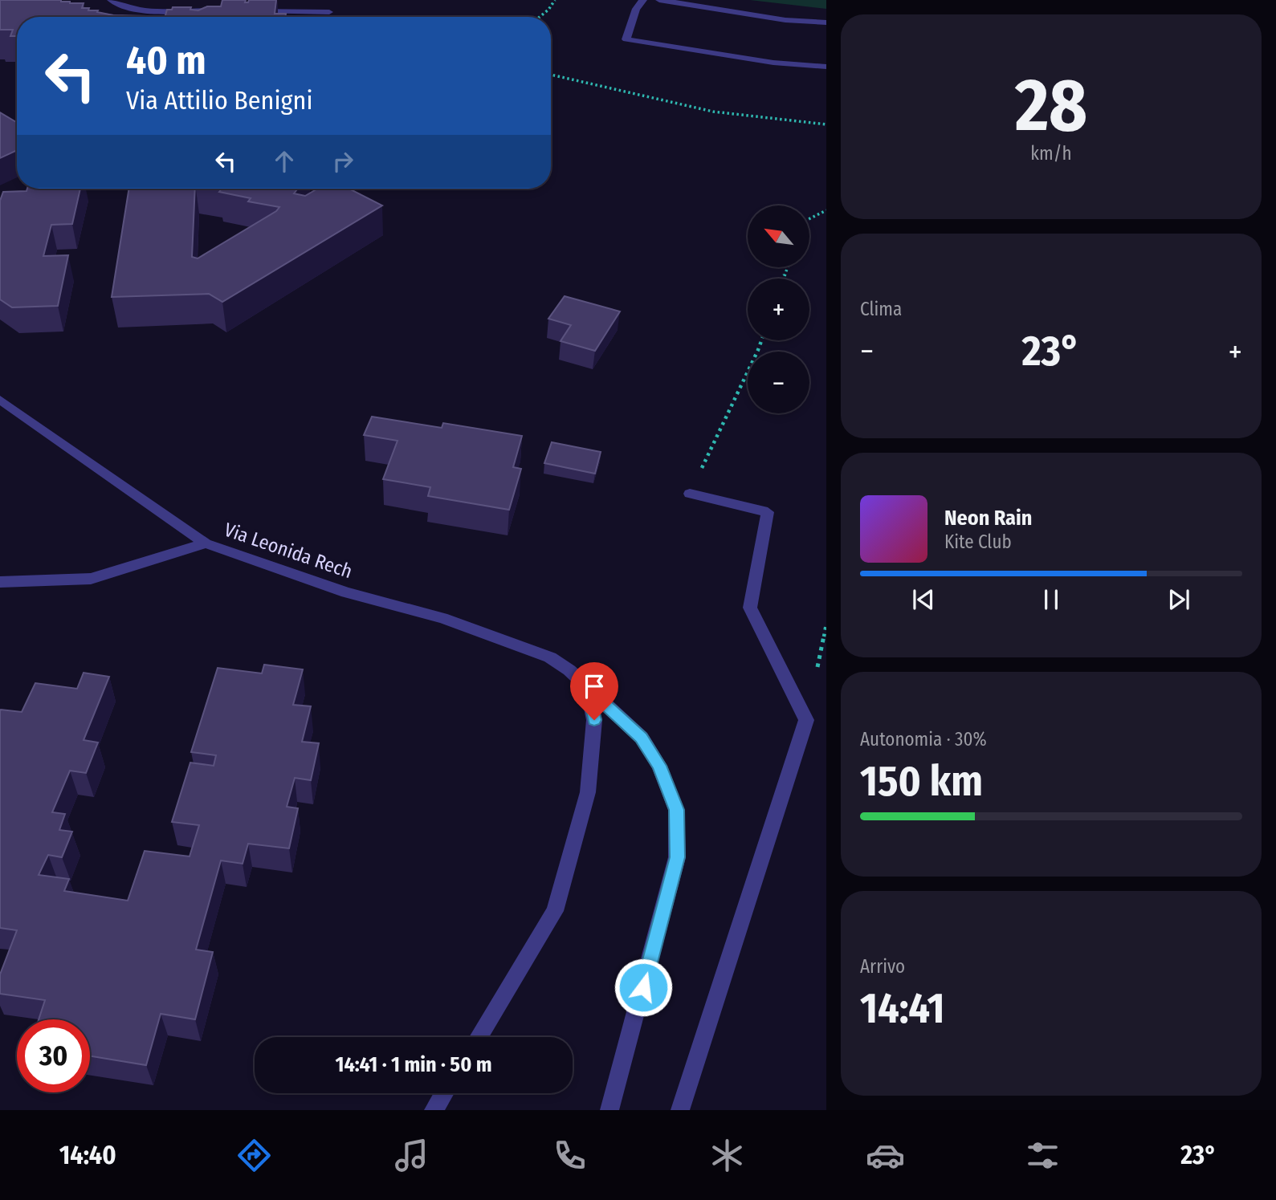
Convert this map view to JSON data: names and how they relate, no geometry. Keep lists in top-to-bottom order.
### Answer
{
  "streets": {
    "street": ["Via Leonida Rech"]
  },
  "north": "top left",
  "page": {
    "tile": [
      ["28", "km/h"],
      "Clima",
      ["Autonomia · 30%", "150 km"],
      ["Arrivo", "14:41"]
    ],
    "turn": ["40 m", "Via Attilio Benigni"],
    "map_buttons": ["+", "−"],
    "heat": ["−", "23°", "+"],
    "song": ["Neon Rain", "Kite Club"],
    "limit": "30",
    "trip": "14:41 · 1 min · 50 m",
    "tabs": ["14:40", "23°"]
  }
}
